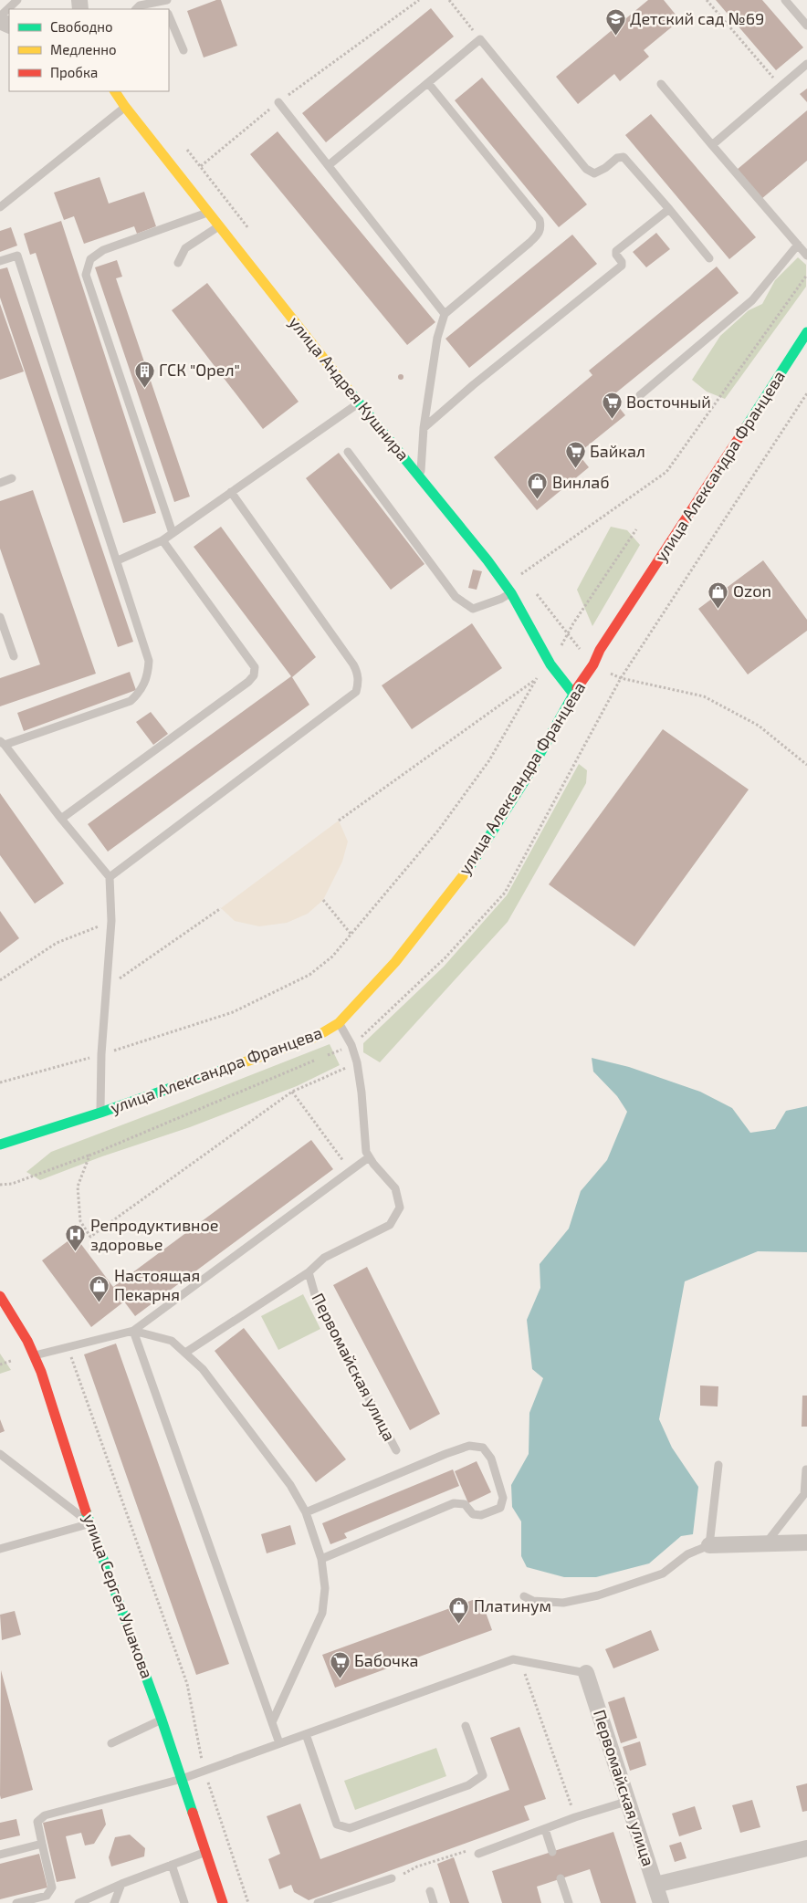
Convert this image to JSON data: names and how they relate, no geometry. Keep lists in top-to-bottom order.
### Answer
{
  "streets": {
    "street": [
      "улица Андрея Кушнира",
      "улица Александра Францева",
      "Первомайская улица",
      "улица Сергея Ушакова"
    ]
  },
  "crossings": [
    ["улица Андрея Кушнира", "улица Александра Францева"]
  ],
  "places": {
    "school or university": ["Детский сад №69"],
    "building": ["ГСК \"Орел\""],
    "supermarket": ["Восточный", "Байкал", "Бабочка"],
    "shop": [
      "Винлаб",
      "Ozon",
      "Настоящая Пекарня",
      "Платинум"
    ],
    "hospital": ["Репродуктивное здоровье"]
  },
  "legend": ["Свободно", "Медленно", "Пробка"]
}
